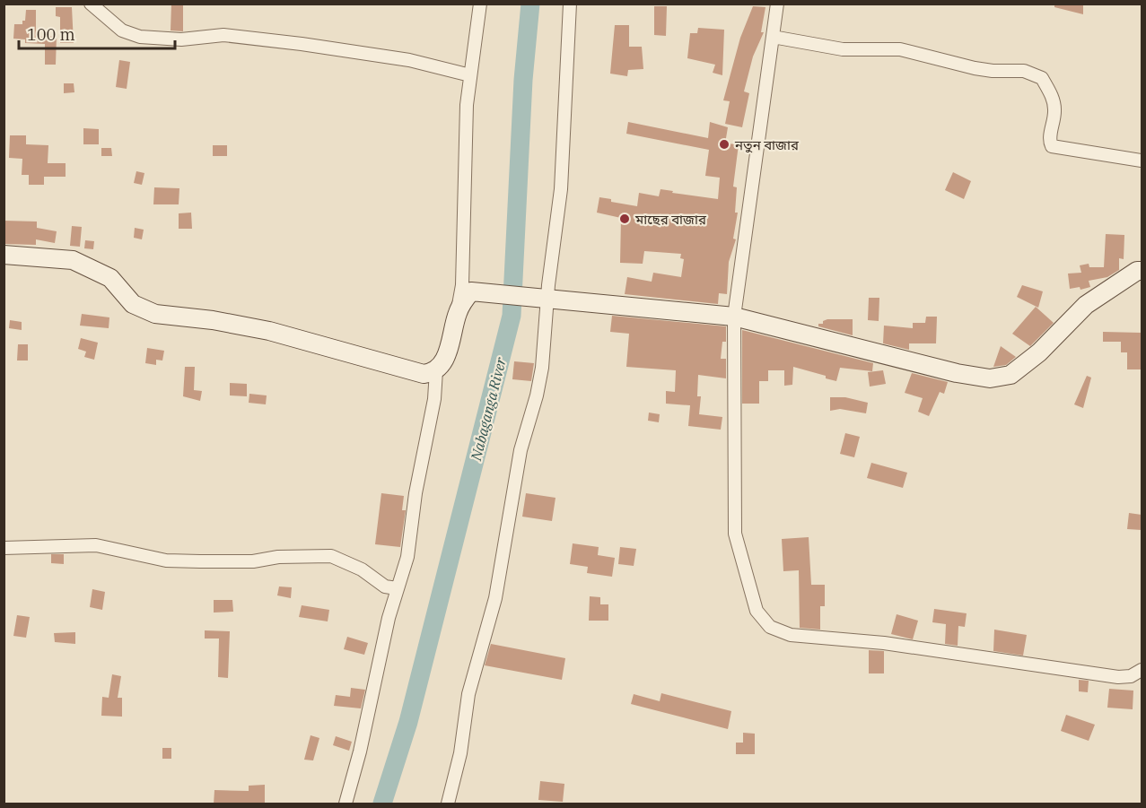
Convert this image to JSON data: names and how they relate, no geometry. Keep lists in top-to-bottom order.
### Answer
{
  "water": ["Nabaganga River"],
  "places": ["নতুন বাজার", "মাছের বাজার"],
  "scale_bar": "100 m"
}
